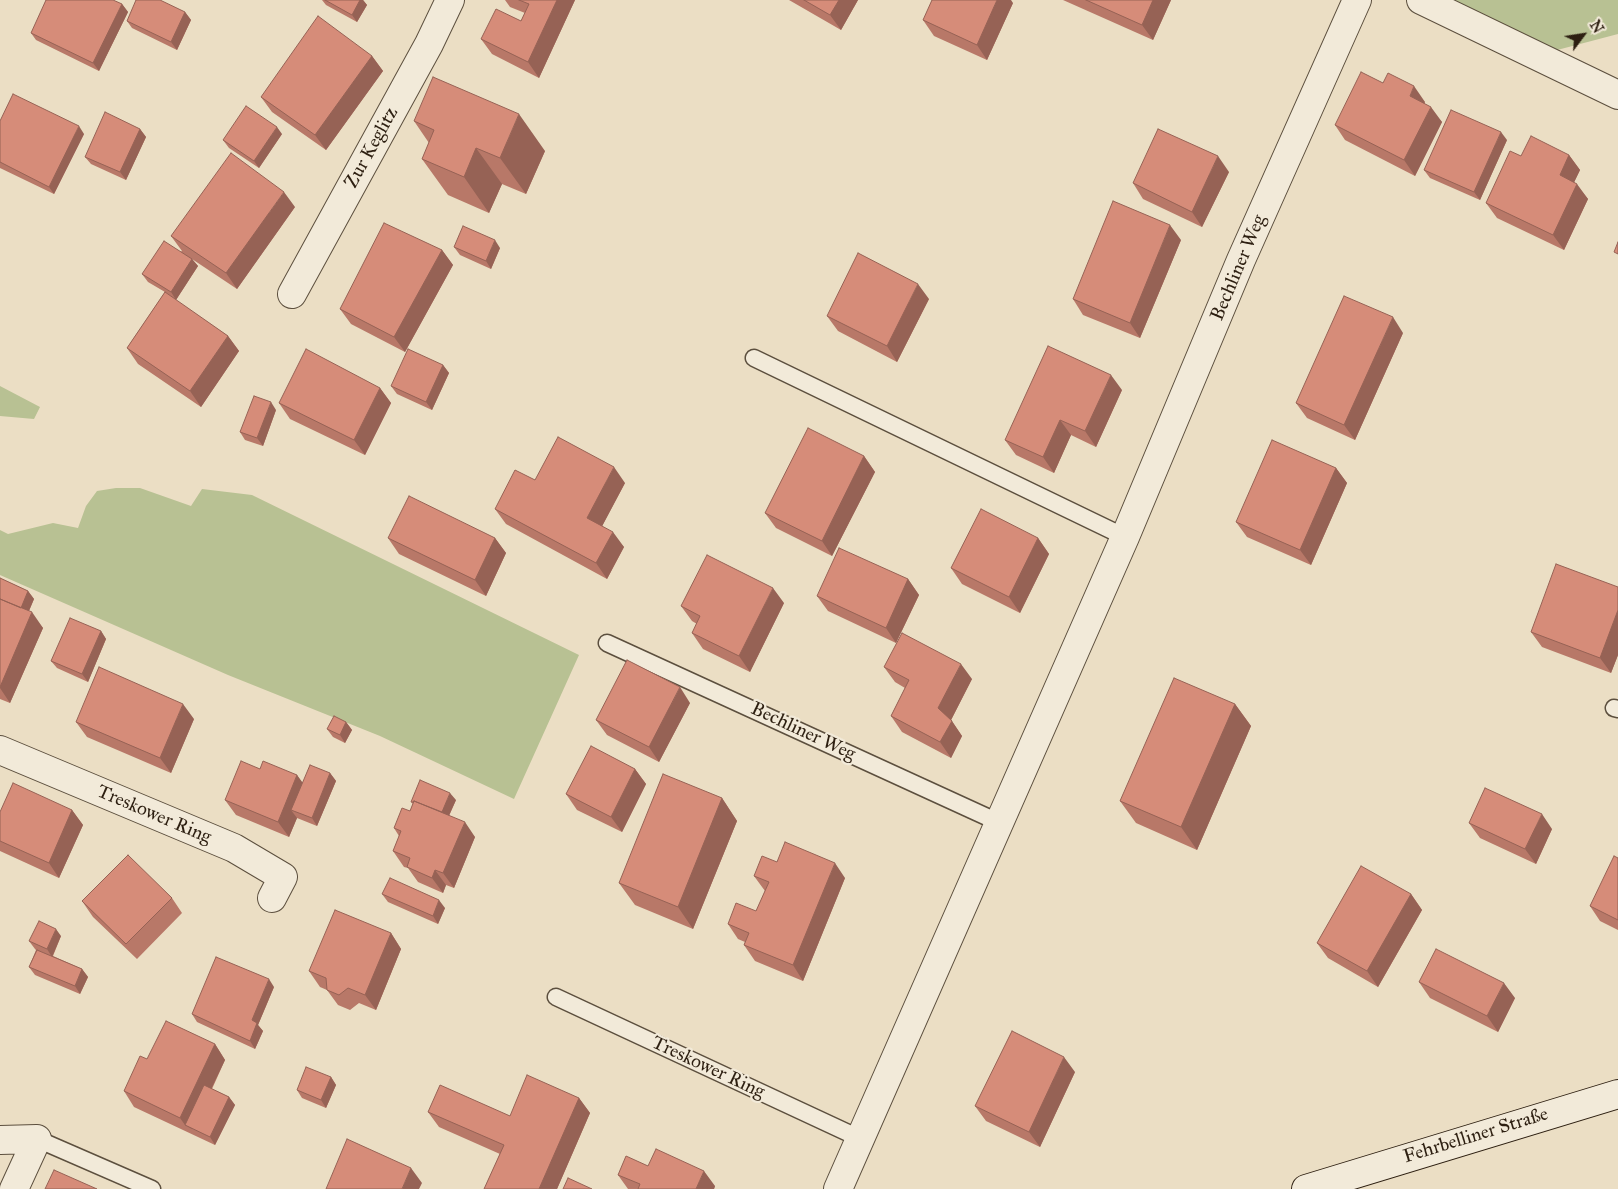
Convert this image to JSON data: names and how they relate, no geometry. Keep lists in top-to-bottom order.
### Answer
{
  "streets": {
    "street": [
      "Zur Keglitz",
      "Bechliner Weg",
      "Treskower Ring",
      "Fehrbelliner Straße"
    ]
  },
  "crossings": [
    ["Bechliner Weg", "Treskower Ring"]
  ],
  "north": "top right"
}
